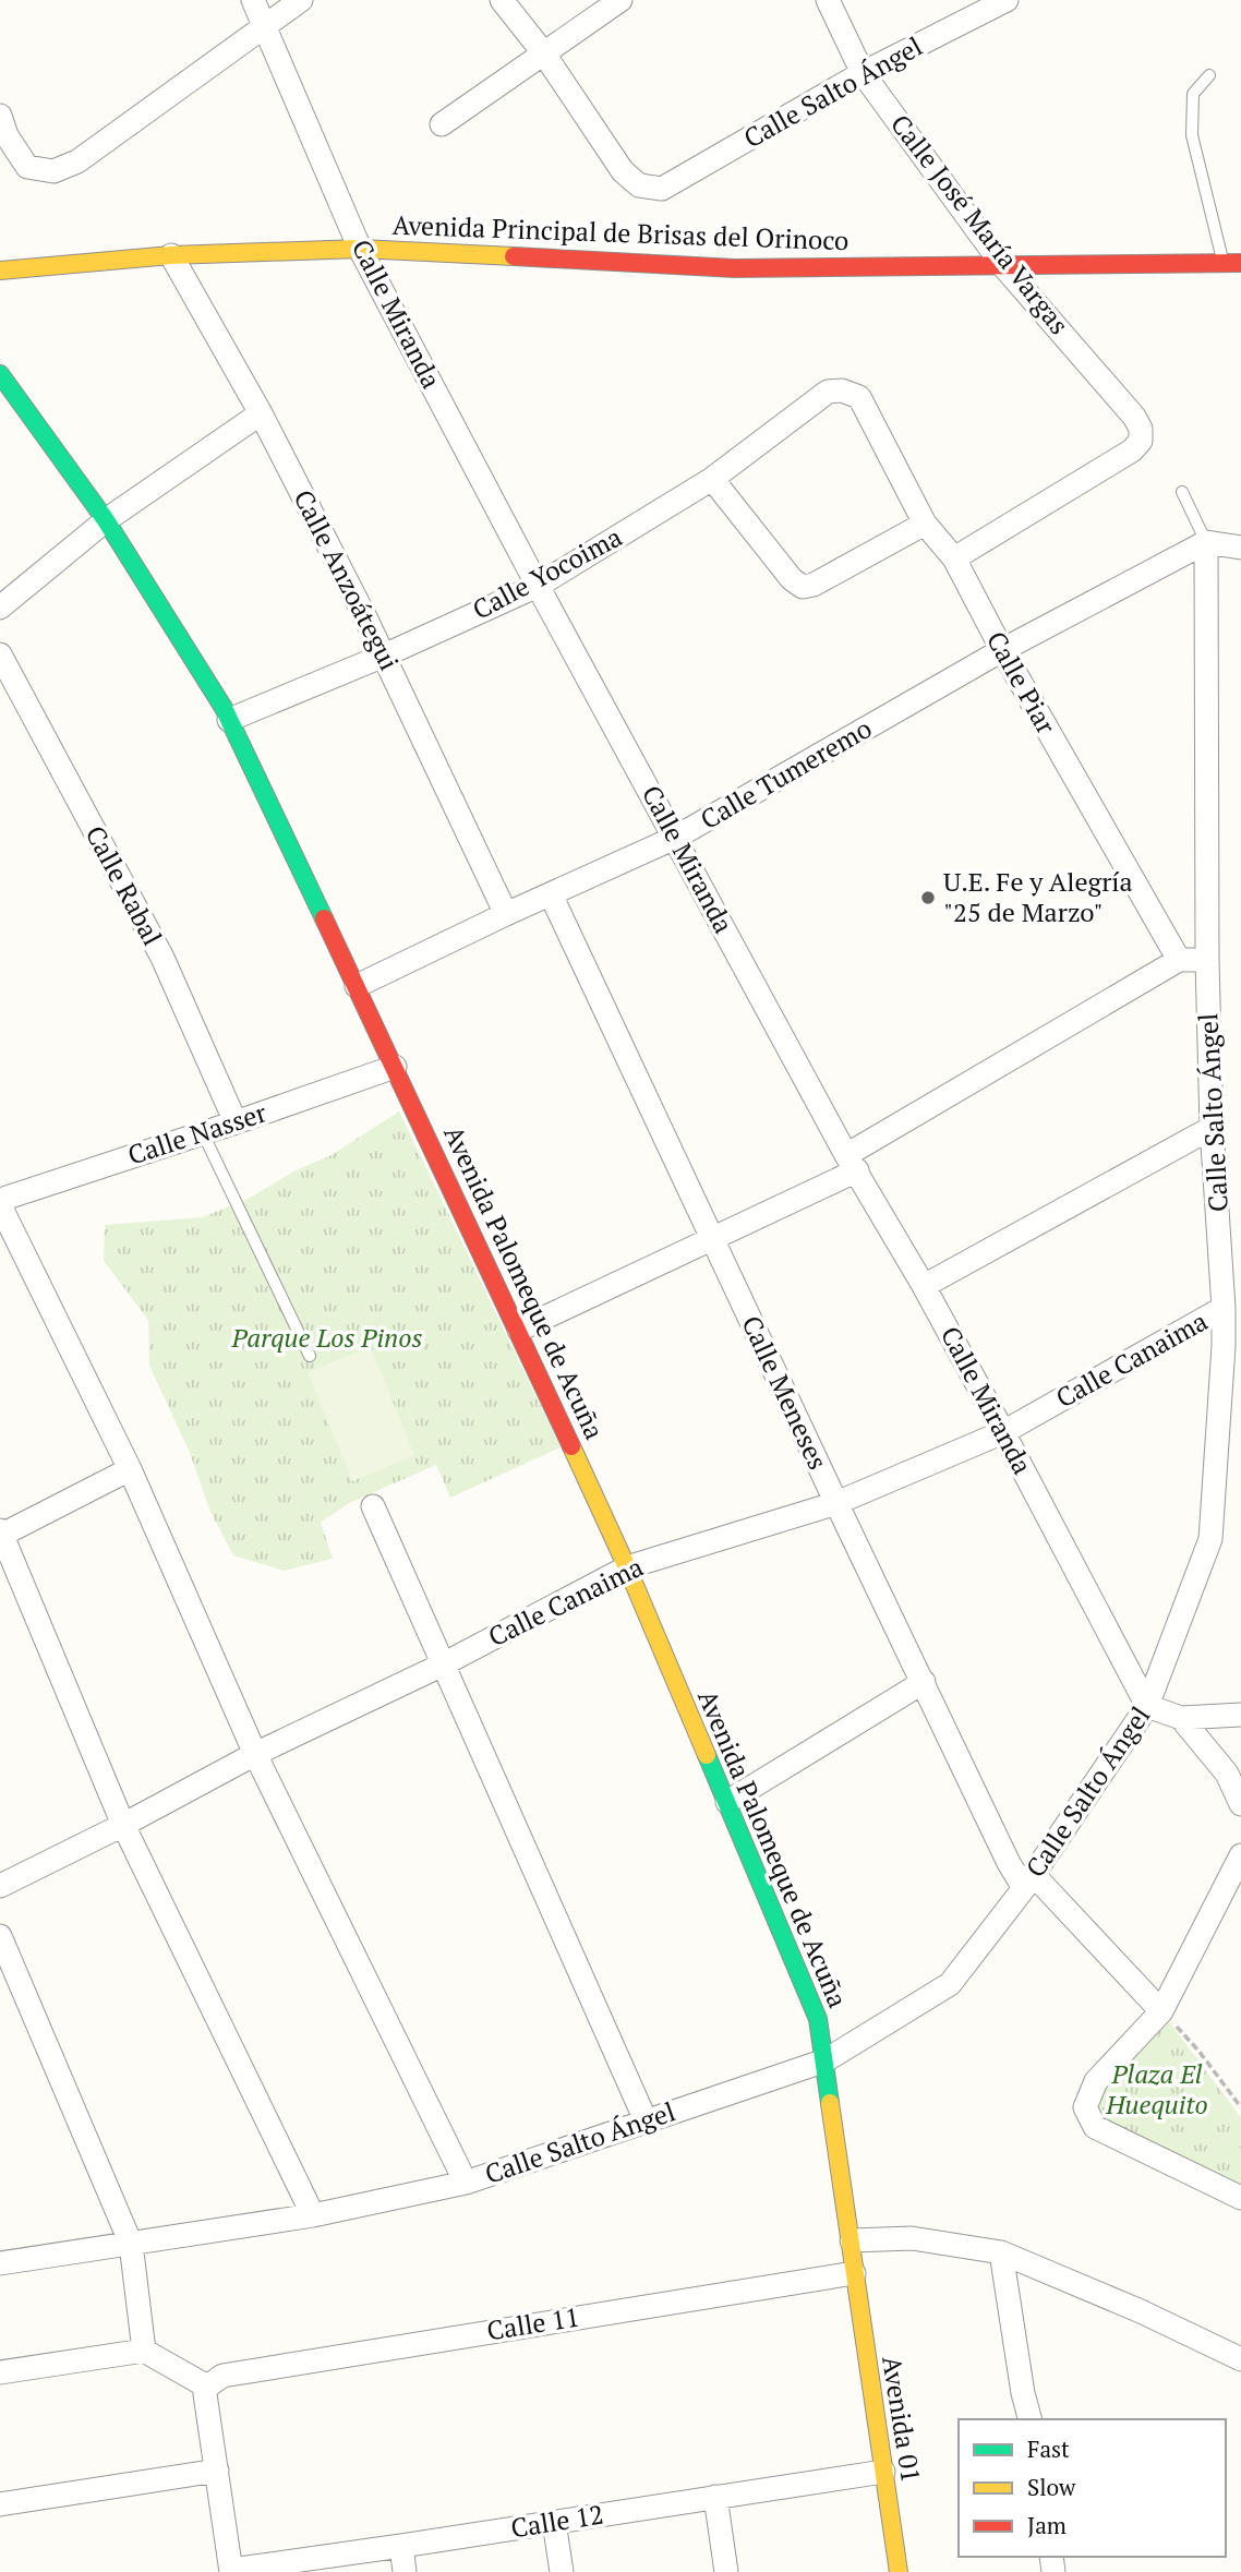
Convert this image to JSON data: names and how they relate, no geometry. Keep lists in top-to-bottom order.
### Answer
{
  "streets": {
    "street": [
      "Calle Salto Ángel",
      "Calle José María Vargas",
      "Avenida Principal de Brisas del Orinoco",
      "Calle Miranda",
      "Calle Yocoima",
      "Calle Anzoátegui",
      "Calle Piar",
      "Calle Tumeremo",
      "Calle Rabal",
      "Calle Nasser",
      "Avenida Palomeque de Acuña",
      "Calle Canaima",
      "Calle Meneses",
      "Calle 11",
      "Avenida 01",
      "Calle 12"
    ]
  },
  "crossings": [
    ["Calle Salto Ángel", "Calle José María Vargas"],
    ["Calle Salto Ángel", "Calle Miranda"],
    ["Calle Salto Ángel", "Calle Tumeremo"],
    ["Calle Salto Ángel", "Avenida Palomeque de Acuña"],
    ["Calle Salto Ángel", "Calle Canaima"],
    ["Calle Salto Ángel", "Calle Meneses"],
    ["Calle José María Vargas", "Avenida Principal de Brisas del Orinoco"],
    ["Calle José María Vargas", "Calle Piar"],
    ["Avenida Principal de Brisas del Orinoco", "Calle Miranda"],
    ["Avenida Principal de Brisas del Orinoco", "Calle Anzoátegui"],
    ["Calle Miranda", "Calle Yocoima"],
    ["Calle Miranda", "Calle Tumeremo"],
    ["Calle Miranda", "Calle Canaima"],
    ["Calle Yocoima", "Calle Anzoátegui"],
    ["Calle Yocoima", "Calle Piar"],
    ["Calle Yocoima", "Avenida Palomeque de Acuña"],
    ["Calle Anzoátegui", "Calle Tumeremo"],
    ["Calle Piar", "Calle Tumeremo"],
    ["Calle Tumeremo", "Avenida Palomeque de Acuña"],
    ["Calle Tumeremo", "Calle Meneses"],
    ["Calle Rabal", "Calle Nasser"],
    ["Calle Nasser", "Avenida Palomeque de Acuña"],
    ["Avenida Palomeque de Acuña", "Calle Canaima"],
    ["Avenida Palomeque de Acuña", "Calle 11"],
    ["Avenida Palomeque de Acuña", "Avenida 01"],
    ["Calle Canaima", "Calle Meneses"],
    ["Calle 11", "Avenida 01"],
    ["Avenida 01", "Calle 12"]
  ],
  "parks": ["Parque Los Pinos", "Plaza El Huequito"],
  "places": ["U.E. Fe y Alegría \"25 de Marzo\""],
  "legend": ["Fast", "Slow", "Jam"]
}
